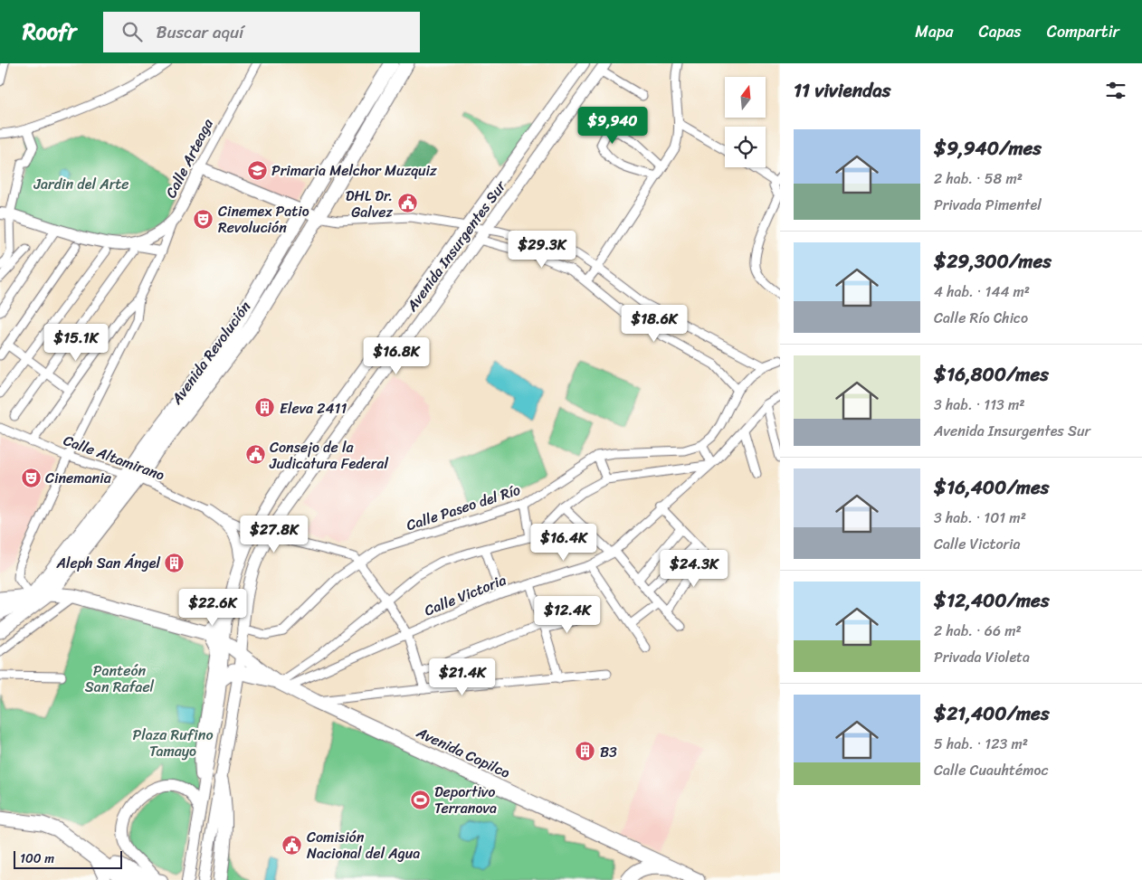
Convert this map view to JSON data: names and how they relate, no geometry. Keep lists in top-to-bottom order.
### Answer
{
  "streets": {
    "main road": [
      "Calle Arteaga",
      "Avenida Insurgentes Sur",
      "Avenida Revolución",
      "Avenida Copilco"
    ],
    "street": ["Calle Altamirano", "Calle Paseo del Río", "Calle Victoria"]
  },
  "crossings": [
    ["Avenida Insurgentes Sur", "Calle Altamirano"],
    ["Avenida Insurgentes Sur", "Calle Paseo del Río"],
    ["Avenida Insurgentes Sur", "Avenida Copilco"],
    ["Avenida Revolución", "Calle Altamirano"],
    ["Avenida Revolución", "Avenida Copilco"],
    ["Calle Altamirano", "Calle Paseo del Río"],
    ["Calle Victoria", "Avenida Copilco"]
  ],
  "parks": ["Jardin del Arte", "Panteón San Rafael", "Plaza Rufino Tamayo"],
  "places": {
    "school or university": ["Primaria Melchor Muzquiz"],
    "public building": ["DHL Dr. Galvez", "Consejo de la Judicatura Federal", "Comisión Nacional del Agua"],
    "theatre": ["Cinemex Patio Revolución", "Cinemania"],
    "building": ["Eleva 2411", "Aleph San Ángel", "B3"],
    "sports": ["Deportivo Terranova"]
  },
  "scale_bar": "100 m",
  "north": "top",
  "page": {
    "header": "Roofr",
    "search": "Buscar aquí",
    "nav": ["Mapa", "Capas", "Compartir"],
    "heading": "11 viviendas",
    "price": [
      "$9,940",
      "$29.3K",
      "$18.6K",
      "$15.1K",
      "$16.8K",
      "$27.8K",
      "$16.4K",
      "$24.3K",
      "$22.6K",
      "$12.4K",
      "$21.4K"
    ],
    "list": [
      {
        "name": "$9,940/mes",
        "note": "2 hab. · 58 m² · Privada Pimentel"
      },
      {
        "name": "$29,300/mes",
        "note": "4 hab. · 144 m² · Calle Río Chico"
      },
      {
        "name": "$16,800/mes",
        "note": "3 hab. · 113 m² · Avenida Insurgentes Sur"
      },
      {
        "name": "$16,400/mes",
        "note": "3 hab. · 101 m² · Calle Victoria"
      },
      {
        "name": "$12,400/mes",
        "note": "2 hab. · 66 m² · Privada Violeta"
      },
      {
        "name": "$21,400/mes",
        "note": "5 hab. · 123 m² · Calle Cuauhtémoc"
      }
    ],
    "scale": "100 m"
  }
}
